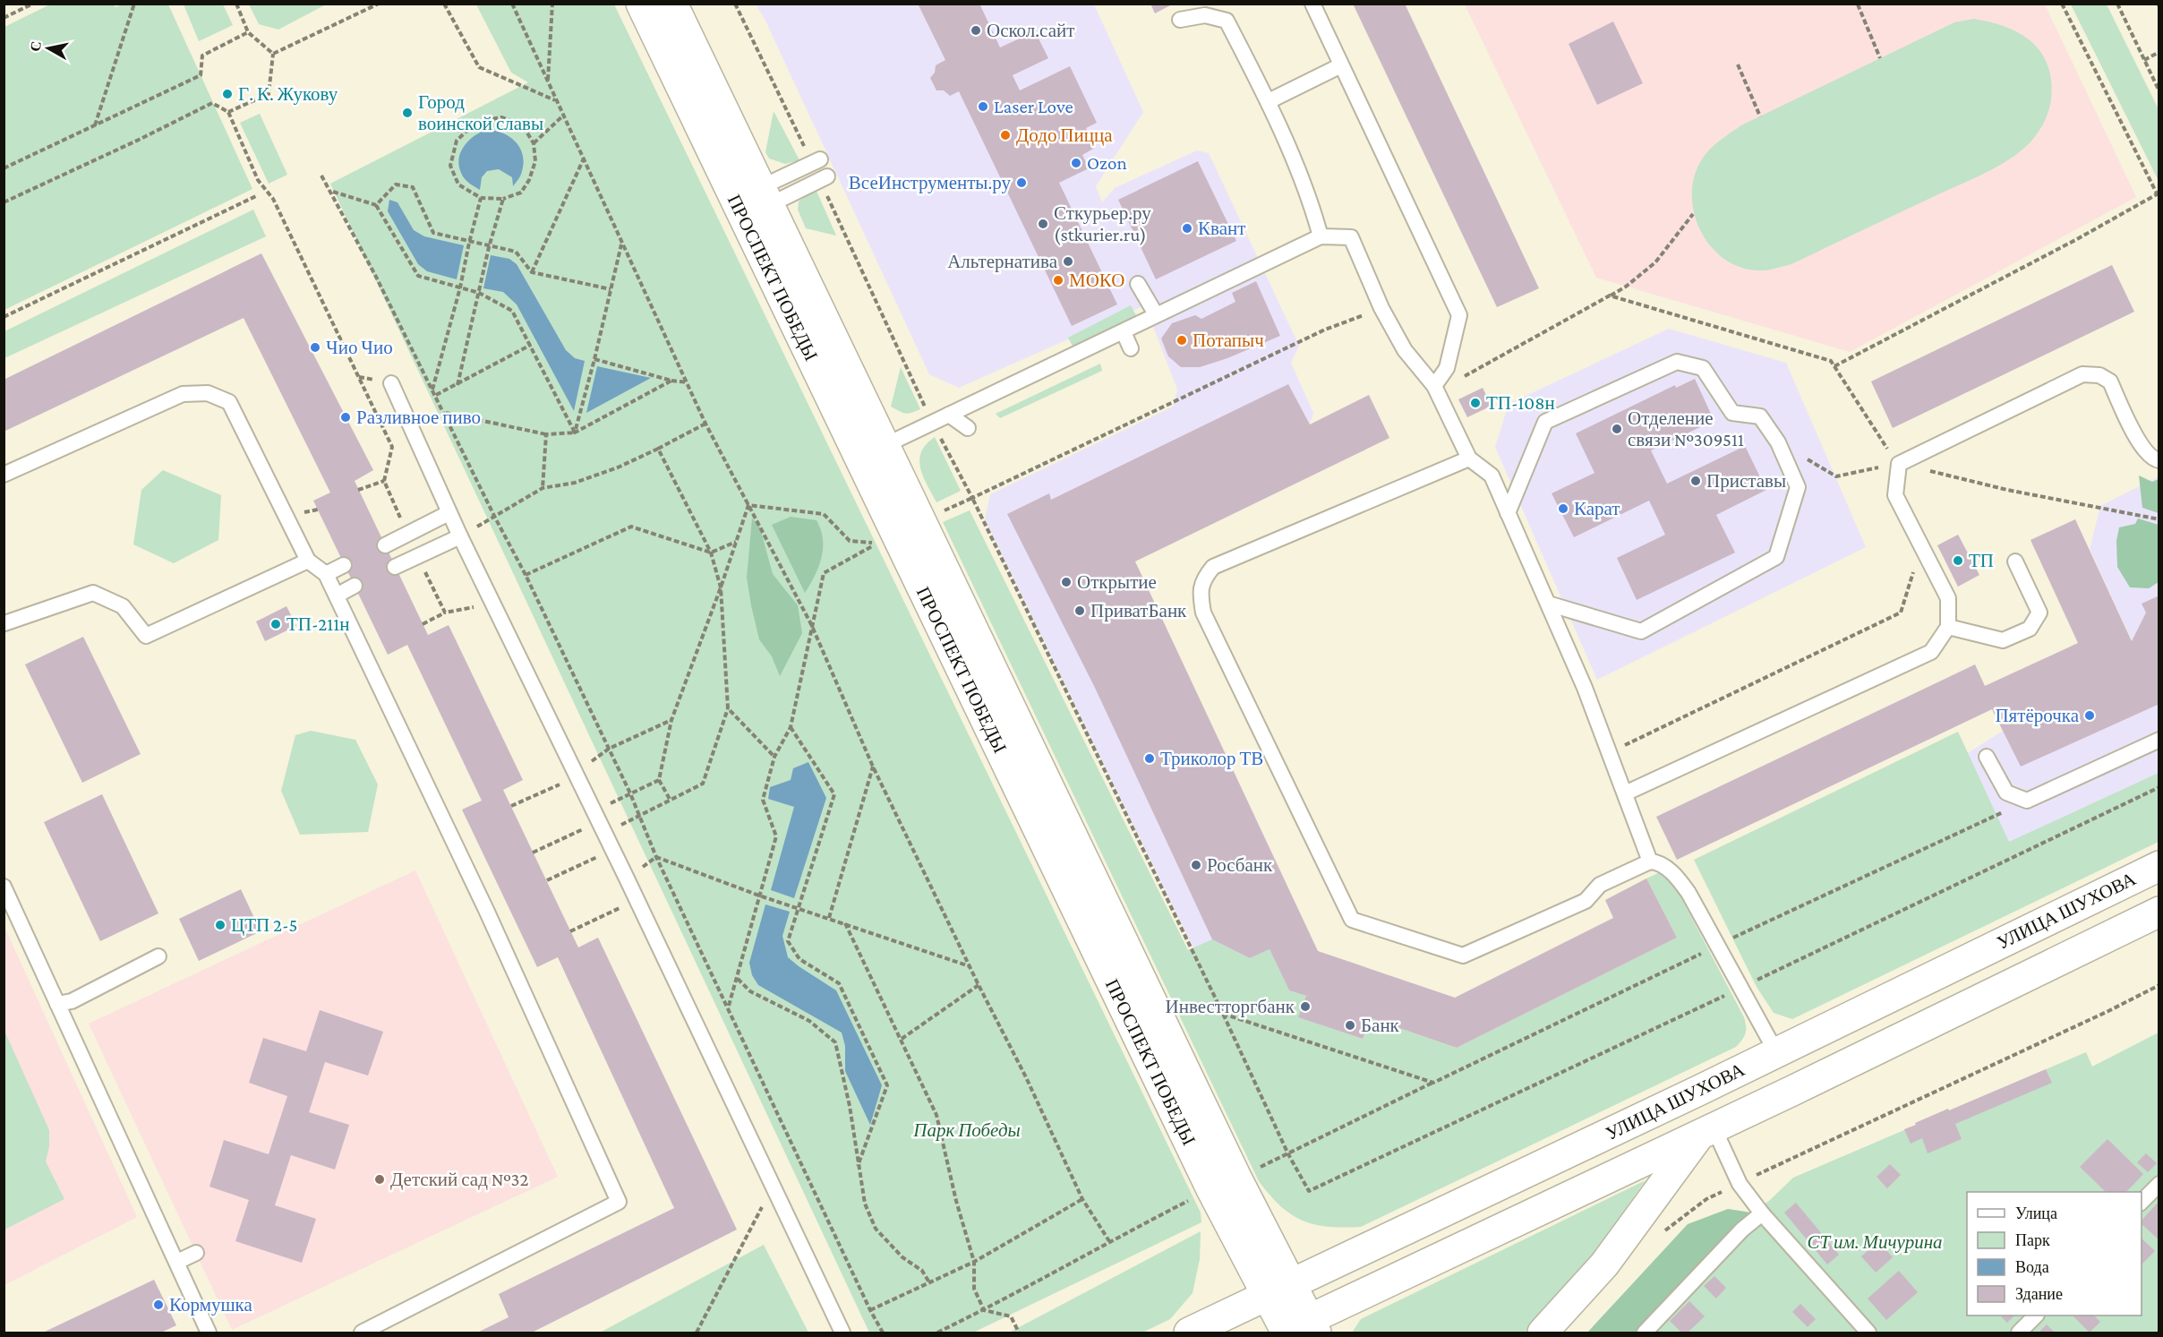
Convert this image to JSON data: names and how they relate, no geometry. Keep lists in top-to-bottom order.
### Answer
{
  "streets": {
    "main road": ["ПРОСПЕКТ ПОБЕДЫ", "УЛИЦА ШУХОВА"]
  },
  "crossings": [
    ["ПРОСПЕКТ ПОБЕДЫ", "УЛИЦА ШУХОВА"]
  ],
  "parks": ["Парк Победы", "СТ им. Мичурина"],
  "places": [
    "Оскол.сайт",
    "Г. К. Жукову",
    "Laser Love",
    "Город воинской славы",
    "Додо Пицца",
    "Ozon",
    "ВсеИнструменты.ру",
    "Сткурьер.ру (stkurier.ru)",
    "Квант",
    "Альтернатива",
    "МОКО",
    "Потапыч",
    "Чио Чио",
    "ТП-108н",
    "Разливное пиво",
    "Отделение связи №309511",
    "Приставы",
    "Карат",
    "ТП",
    "Открытие",
    "ПриватБанк",
    "ТП-211н",
    "Пятёрочка",
    "Триколор ТВ",
    "Росбанк",
    "ЦТП 2-5",
    "Инвестторгбанк",
    "Банк",
    "Детский сад №32",
    "Кормушка"
  ],
  "legend": [
    "Улица",
    "Парк",
    "Вода",
    "Здание"
  ],
  "north": "left"
}
